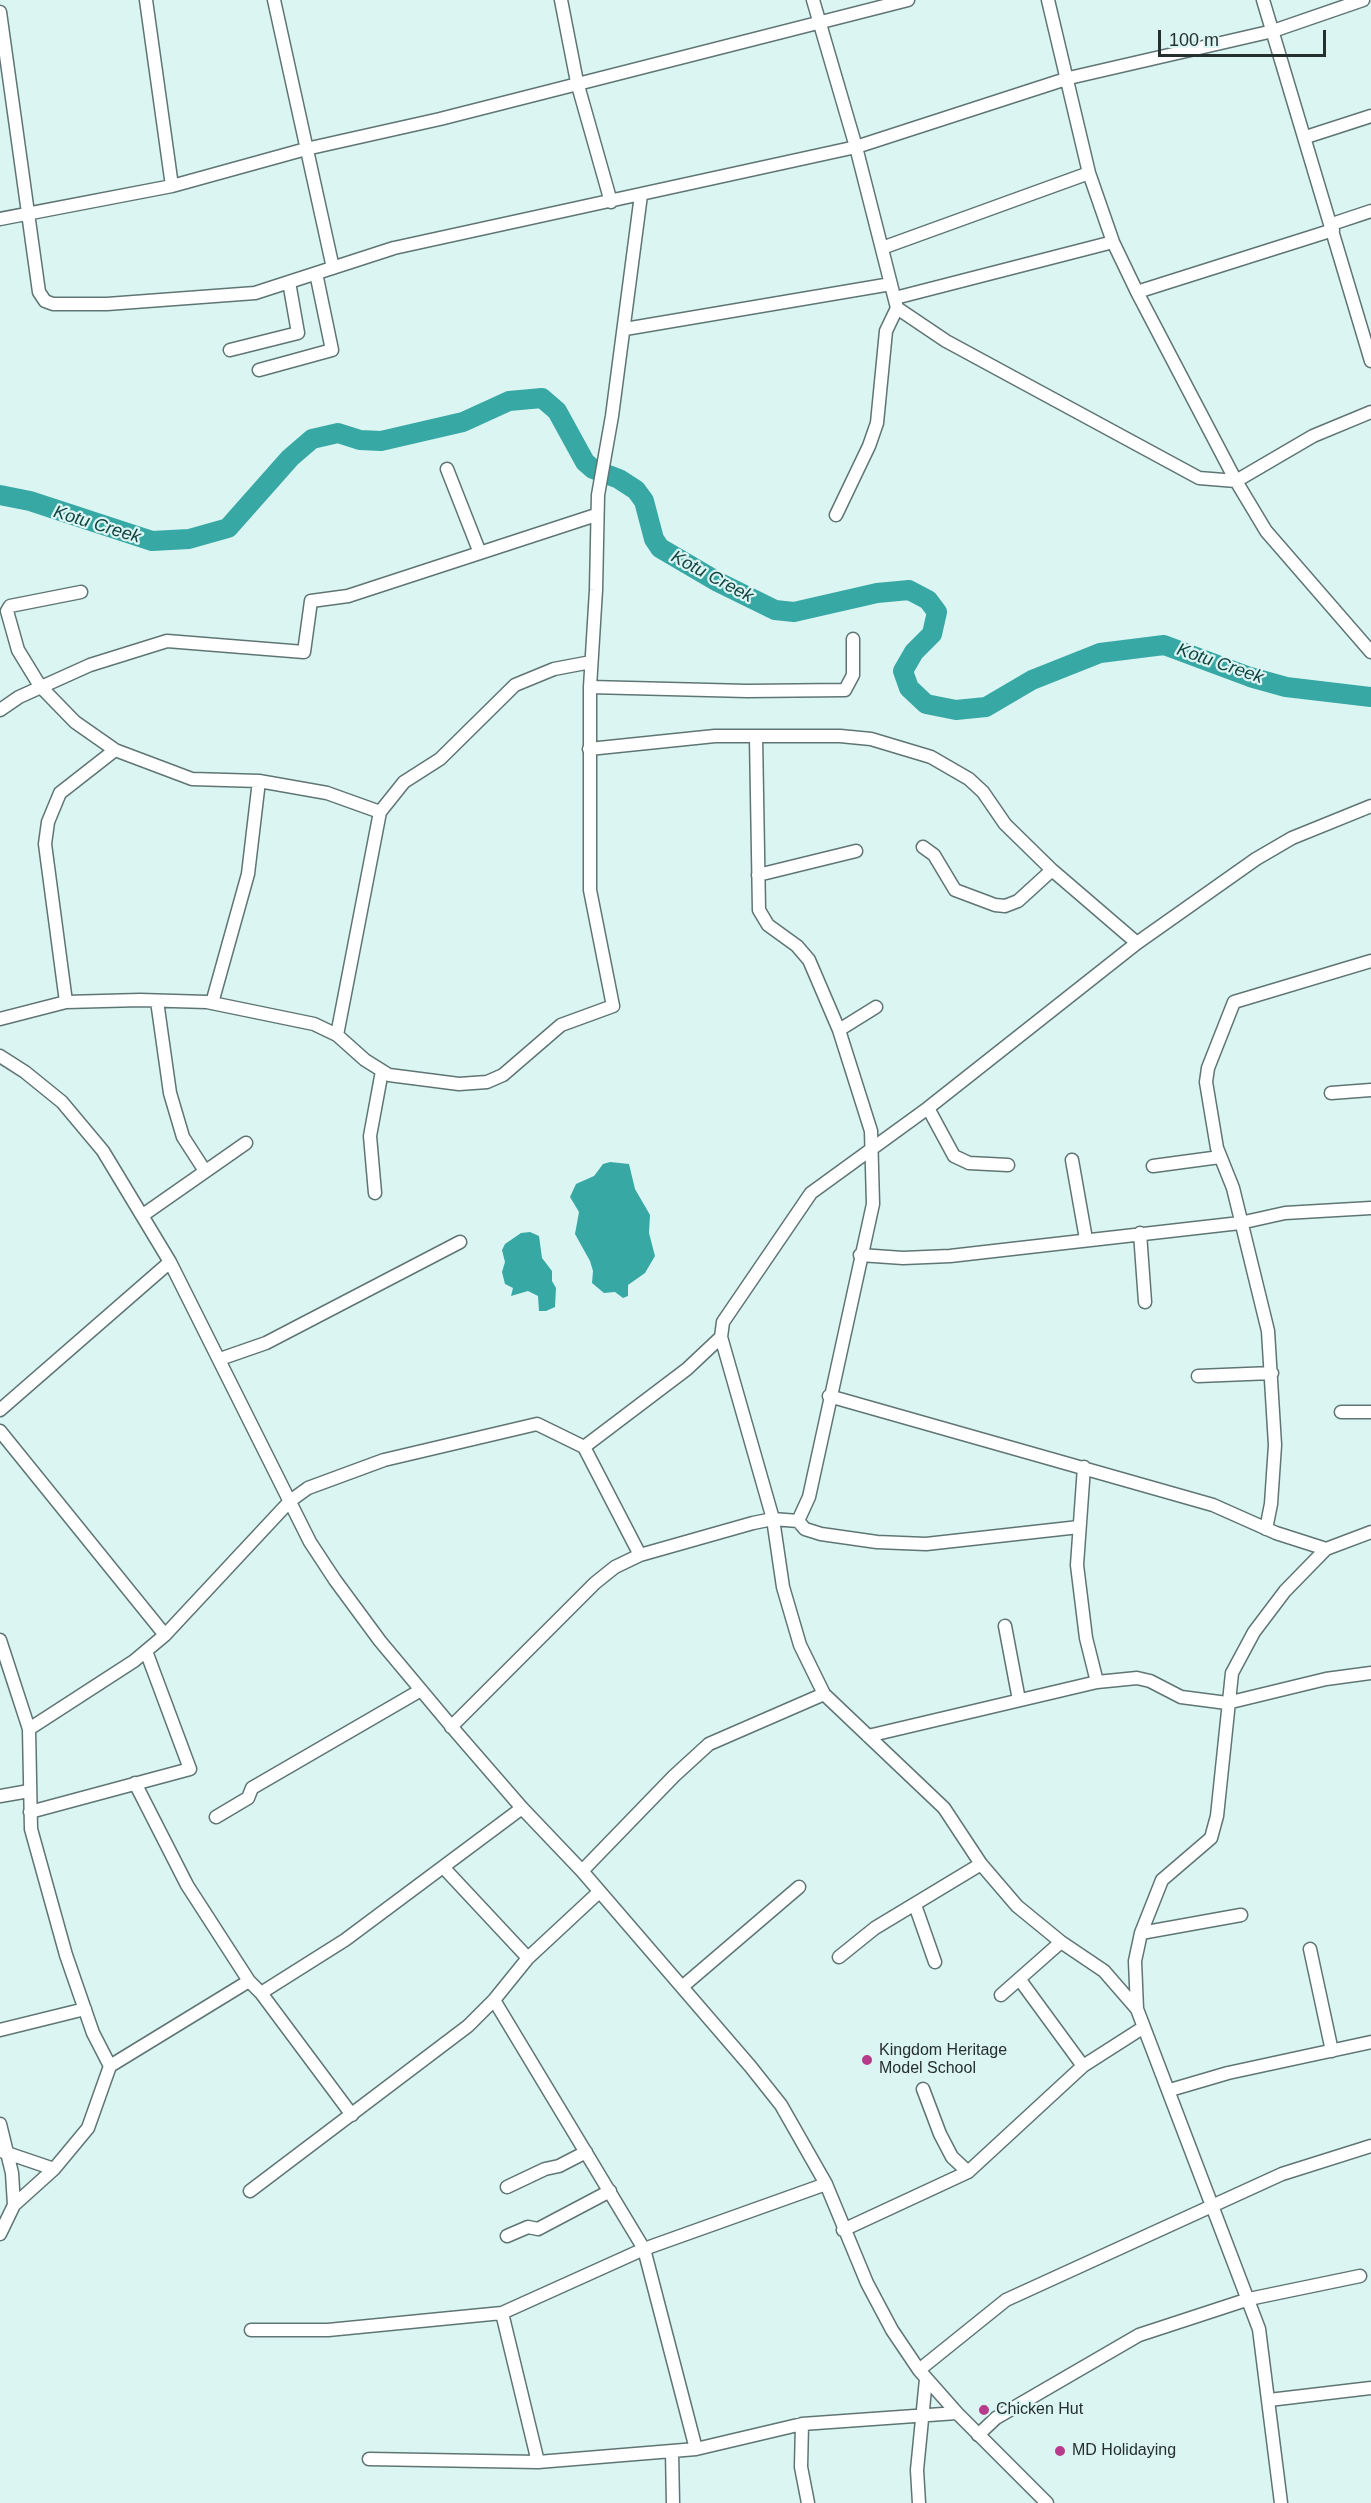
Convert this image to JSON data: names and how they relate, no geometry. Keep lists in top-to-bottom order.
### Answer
{
  "water": ["Kotu Creek"],
  "places": ["Kingdom Heritage Model School", "Chicken Hut", "MD Holidaying"],
  "scale_bar": "100 m"
}
